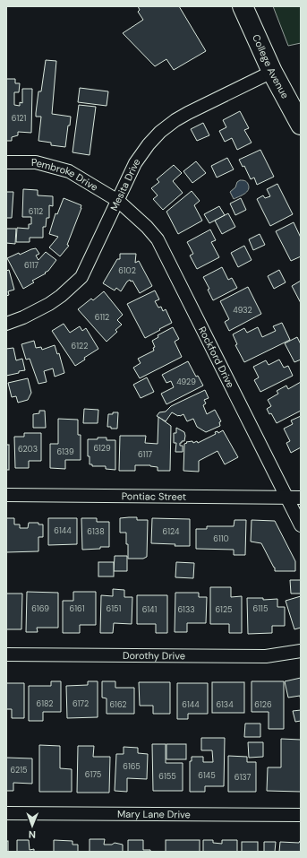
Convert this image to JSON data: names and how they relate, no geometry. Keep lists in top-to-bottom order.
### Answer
{
  "streets": {
    "main road": ["College Avenue"],
    "street": [
      "Pembroke Drive",
      "Mesita Drive",
      "Rockford Drive",
      "Pontiac Street",
      "Dorothy Drive",
      "Mary Lane Drive"
    ]
  },
  "crossings": [
    ["College Avenue", "Mesita Drive"],
    ["Pembroke Drive", "Mesita Drive"],
    ["Pembroke Drive", "Rockford Drive"],
    ["Mesita Drive", "Rockford Drive"],
    ["Rockford Drive", "Pontiac Street"]
  ],
  "house_numbers": [
    "6121",
    "6112",
    "6117",
    "6102",
    "4932",
    "6112",
    "6122",
    "4929",
    "6129",
    "6203",
    "6139",
    "6117",
    "6144",
    "6138",
    "6124",
    "6110",
    "6169",
    "6161",
    "6151",
    "6115",
    "6141",
    "6133",
    "6125",
    "6182",
    "6172",
    "6162",
    "6144",
    "6134",
    "6126",
    "6165",
    "6215",
    "6175",
    "6145",
    "6155",
    "6137"
  ],
  "north": "bottom"
}
